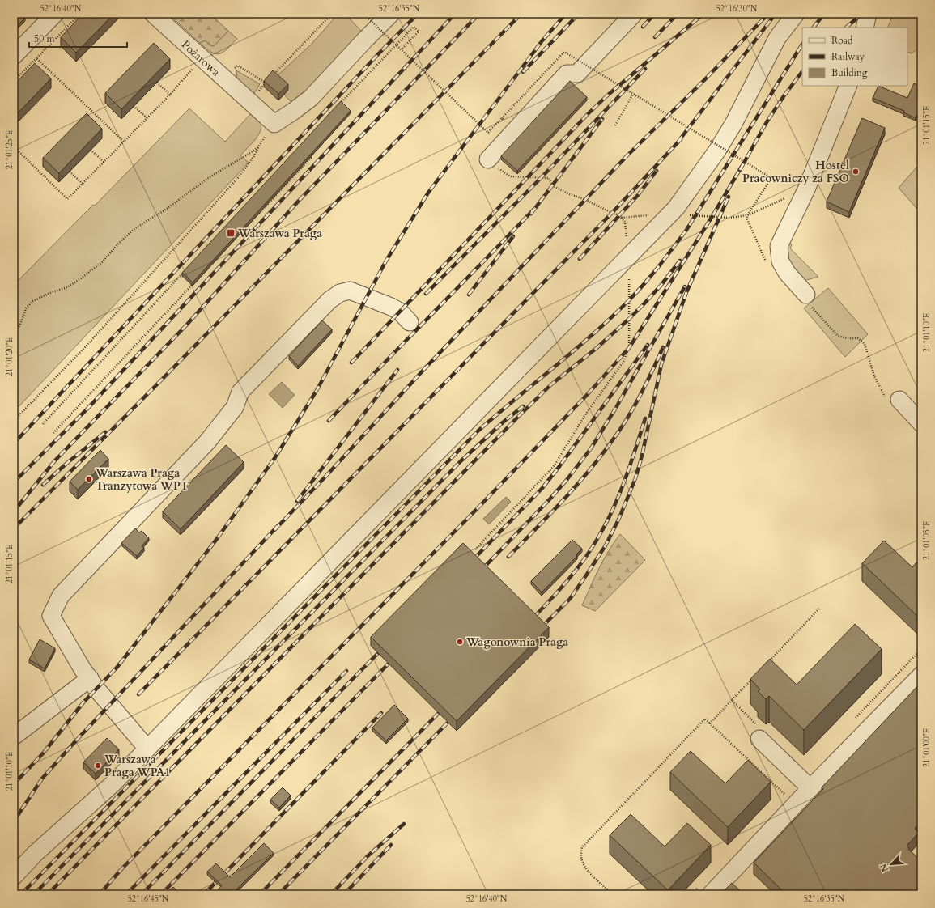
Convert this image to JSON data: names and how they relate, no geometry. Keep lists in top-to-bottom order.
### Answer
{
  "streets": {
    "street": ["Pożarowa"]
  },
  "places": {
    "other": [
      "Hostel Pracowniczy za FSO",
      "Warszawa Praga Tranzytowa WPT",
      "Wagonownia Praga",
      "Warszawa Praga WPA1"
    ],
    "transit": ["Warszawa Praga"]
  },
  "legend": ["Road", "Railway", "Building"],
  "scale_bar": "50 m",
  "north": "bottom left",
  "coordinates": [
    "52°16'40\"N",
    "52°16'35\"N",
    "52°16'30\"N",
    "21°01'15\"E",
    "21°01'25\"E",
    "21°01'10\"E",
    "21°01'20\"E",
    "21°01'05\"E",
    "21°01'00\"E",
    "52°16'45\"N"
  ]
}
